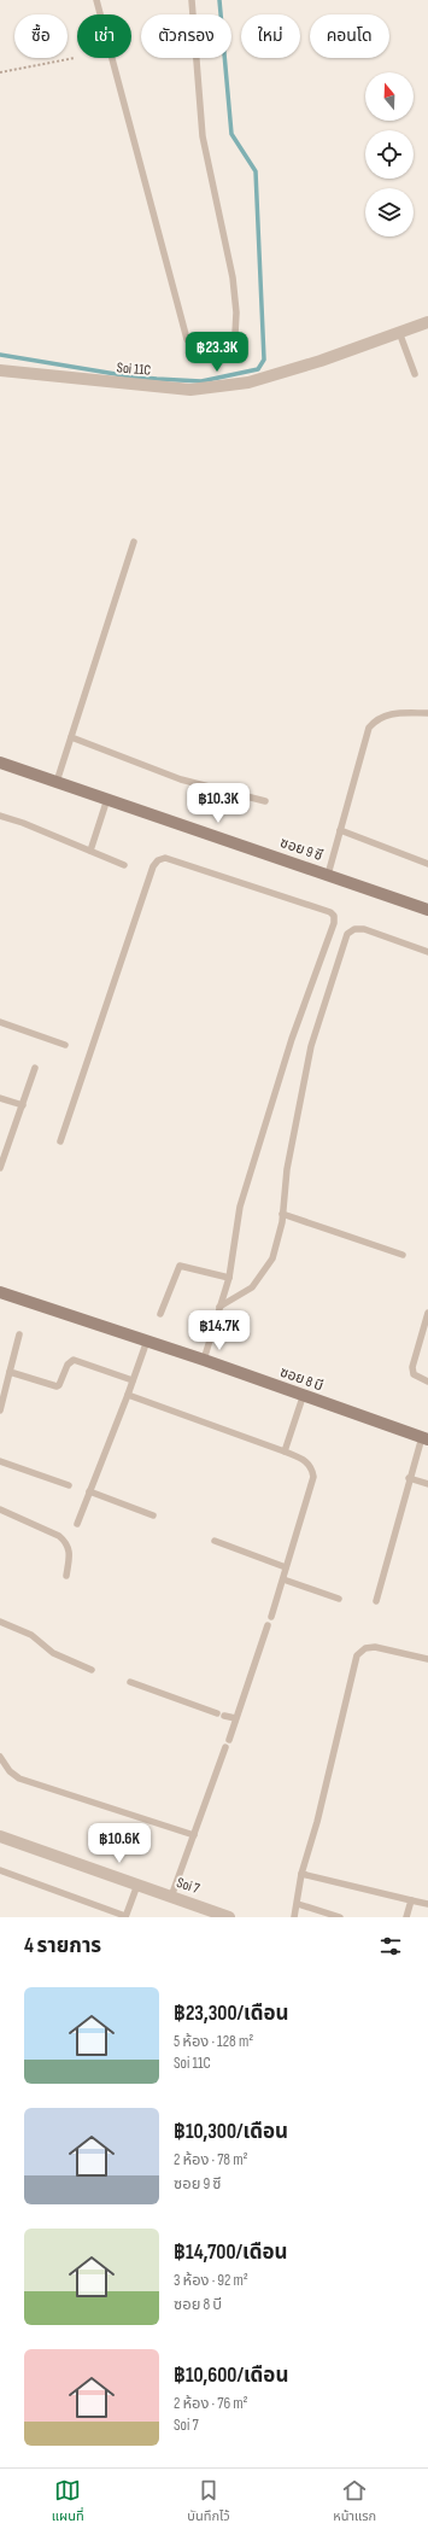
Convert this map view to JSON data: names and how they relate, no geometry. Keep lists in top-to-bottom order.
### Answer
{
  "streets": {
    "street": [
      "Soi 11C",
      "ซอย 9 ซี",
      "ซอย 8 บี",
      "Soi 7"
    ]
  },
  "north": "top",
  "page": {
    "chip": [
      "ซื้อ",
      "เช่า",
      "ตัวกรอง",
      "ใหม่",
      "คอนโด"
    ],
    "price": [
      "฿23.3K",
      "฿10.3K",
      "฿14.7K",
      "฿10.6K"
    ],
    "heading": "4 รายการ",
    "list": [
      {
        "name": "฿23,300/เดือน",
        "note": "5 ห้อง · 128 m² · Soi 11C"
      },
      {
        "name": "฿10,300/เดือน",
        "note": "2 ห้อง · 78 m² · ซอย 9 ซี"
      },
      {
        "name": "฿14,700/เดือน",
        "note": "3 ห้อง · 92 m² · ซอย 8 บี"
      },
      {
        "name": "฿10,600/เดือน",
        "note": "2 ห้อง · 76 m² · Soi 7"
      }
    ],
    "tabs": ["แผนที่", "บันทึกไว้", "หน้าแรก"]
  }
}
